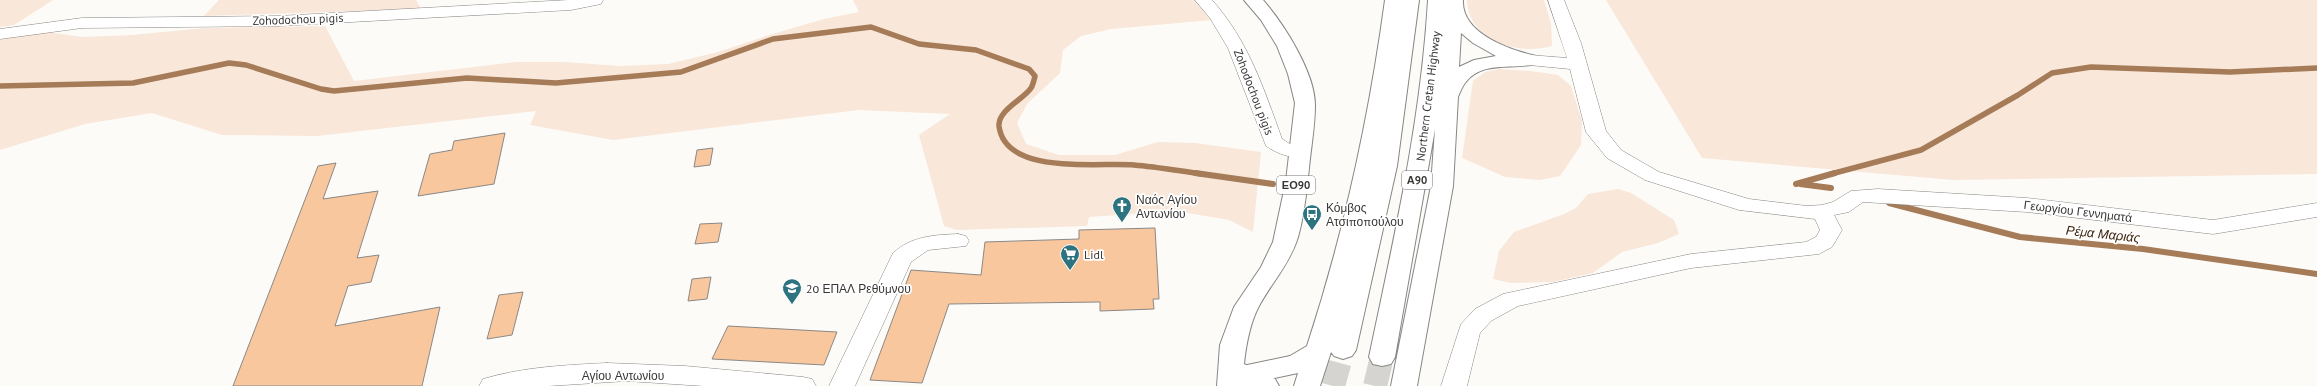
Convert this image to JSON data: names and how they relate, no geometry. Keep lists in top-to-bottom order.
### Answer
{
  "streets": {
    "main road": ["Northern Cretan Highway", "Α90", "ΕΟ90"],
    "street": ["Zohodochou pigis", "Γεωργίου Γεννηματά", "Αγίου Αντωνίου"]
  },
  "crossings": [
    ["Zohodochou pigis", "ΕΟ90"]
  ],
  "water": ["Ρέμα Μαριάς"],
  "places": {
    "church": ["Ναός Αγίου Αντωνίου"],
    "bus stop": ["Κόμβος Ατσιποπούλου"],
    "supermarket": ["Lidl"],
    "school or university": ["2ο ΕΠΑΛ Ρεθύμνου"]
  }
}
